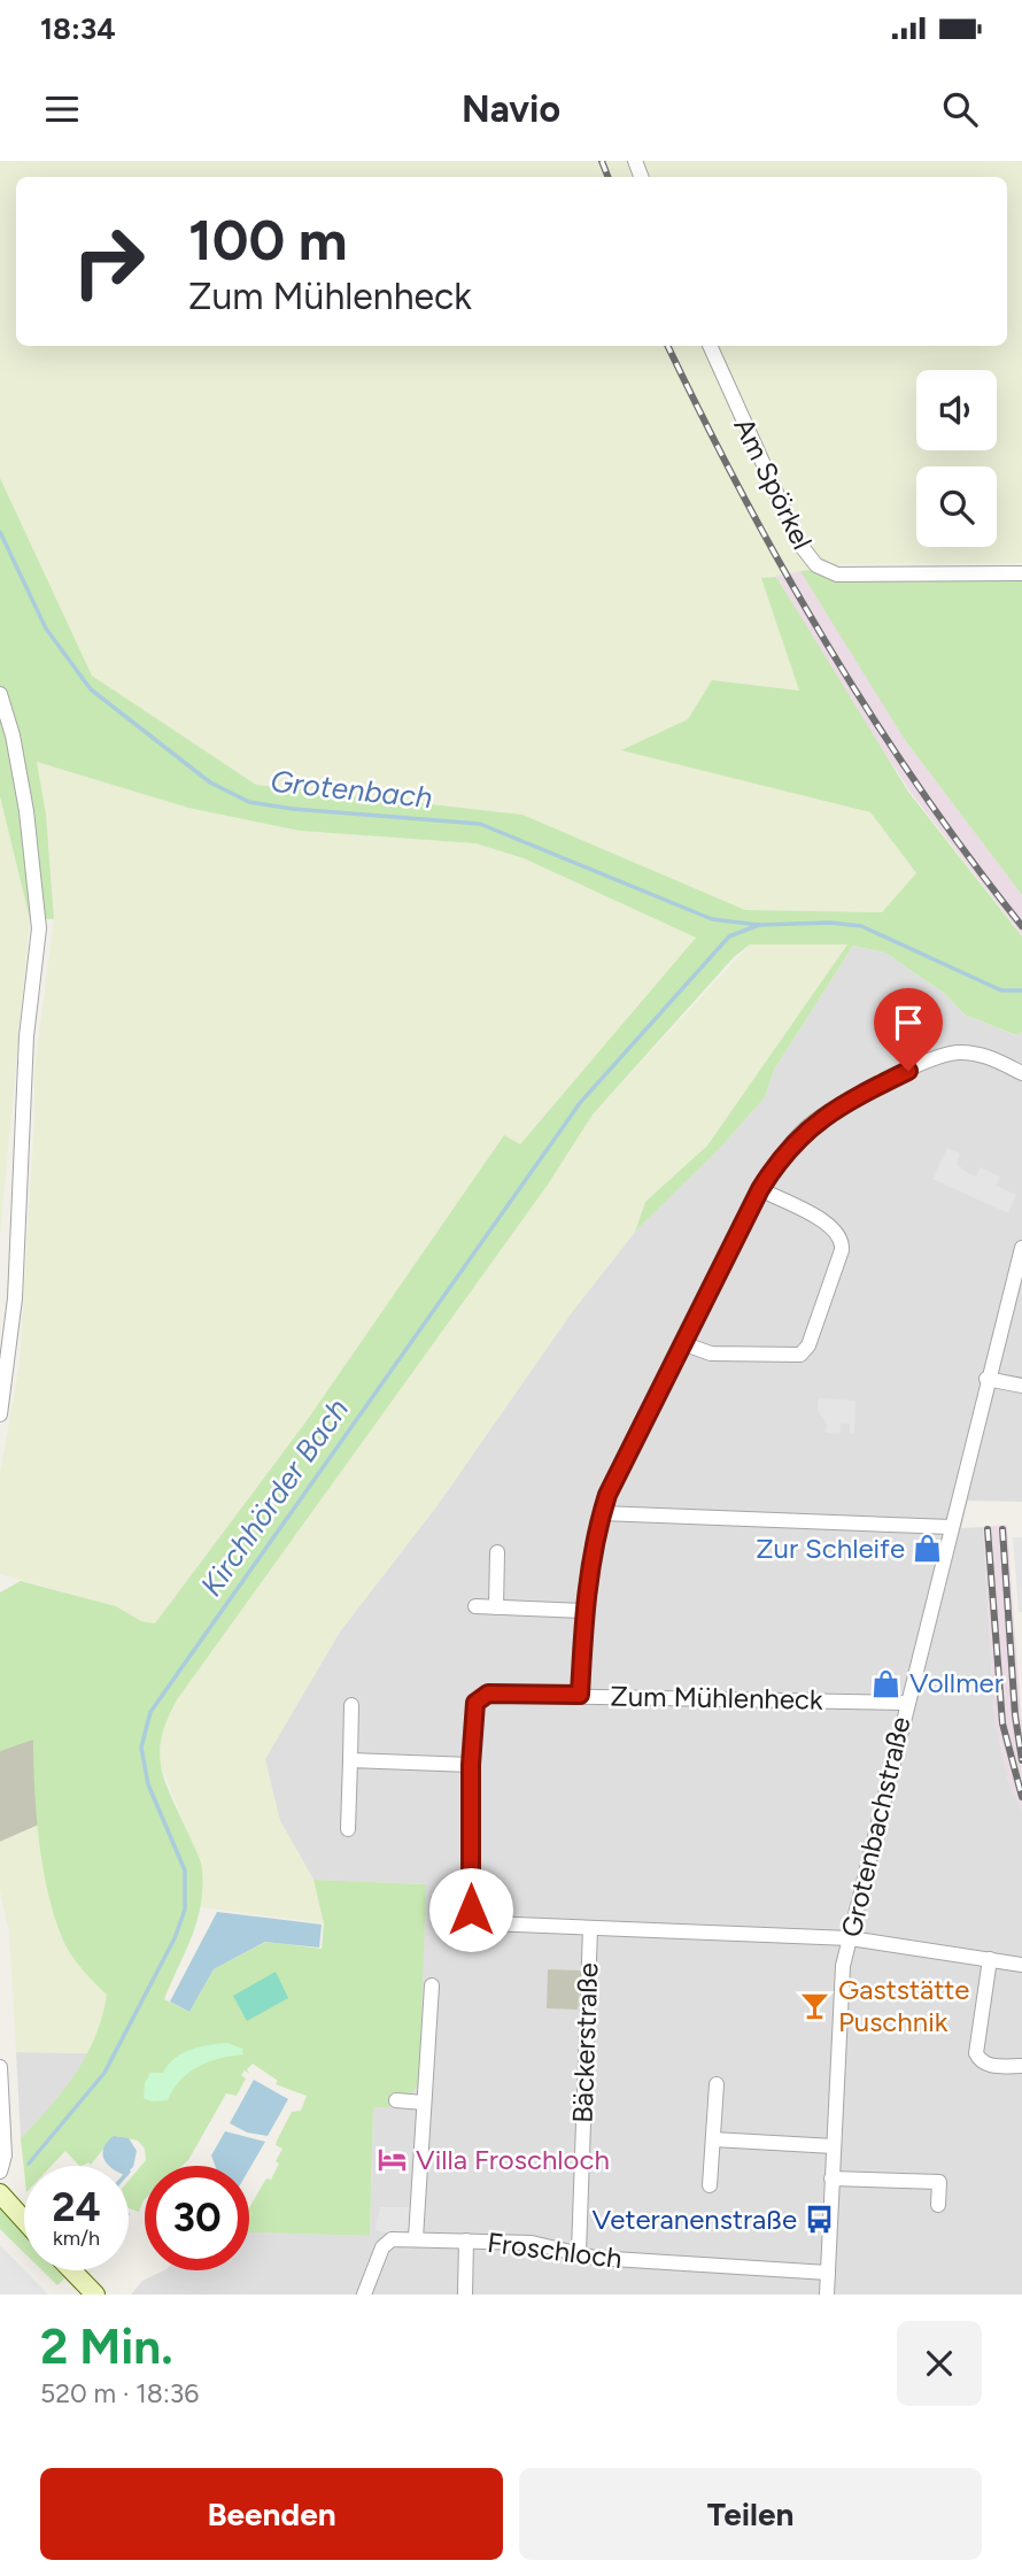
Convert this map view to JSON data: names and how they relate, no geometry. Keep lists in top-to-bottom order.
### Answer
{
  "streets": {
    "street": [
      "Am Spörkel",
      "Zum Mühlenheck",
      "Grotenbachstraße",
      "Bäckerstraße",
      "Froschloch"
    ]
  },
  "crossings": [
    ["Zum Mühlenheck", "Grotenbachstraße"],
    ["Grotenbachstraße", "Froschloch"],
    ["Bäckerstraße", "Froschloch"]
  ],
  "water": ["Grotenbach", "Kirchhörder Bach"],
  "places": {
    "shop": ["Zur Schleife", "Vollmer"],
    "bar": ["Gaststätte Puschnik"],
    "hotel": ["Villa Froschloch"],
    "bus stop": ["Veteranenstraße"]
  },
  "page": {
    "status": "18:34",
    "header": "Navio",
    "turn": ["100 m", "Zum Mühlenheck"],
    "speed": "24 km/h",
    "limit": "30",
    "heading": ["2 Min.", "520 m · 18:36"],
    "buttons": ["Beenden", "Teilen"]
  }
}
